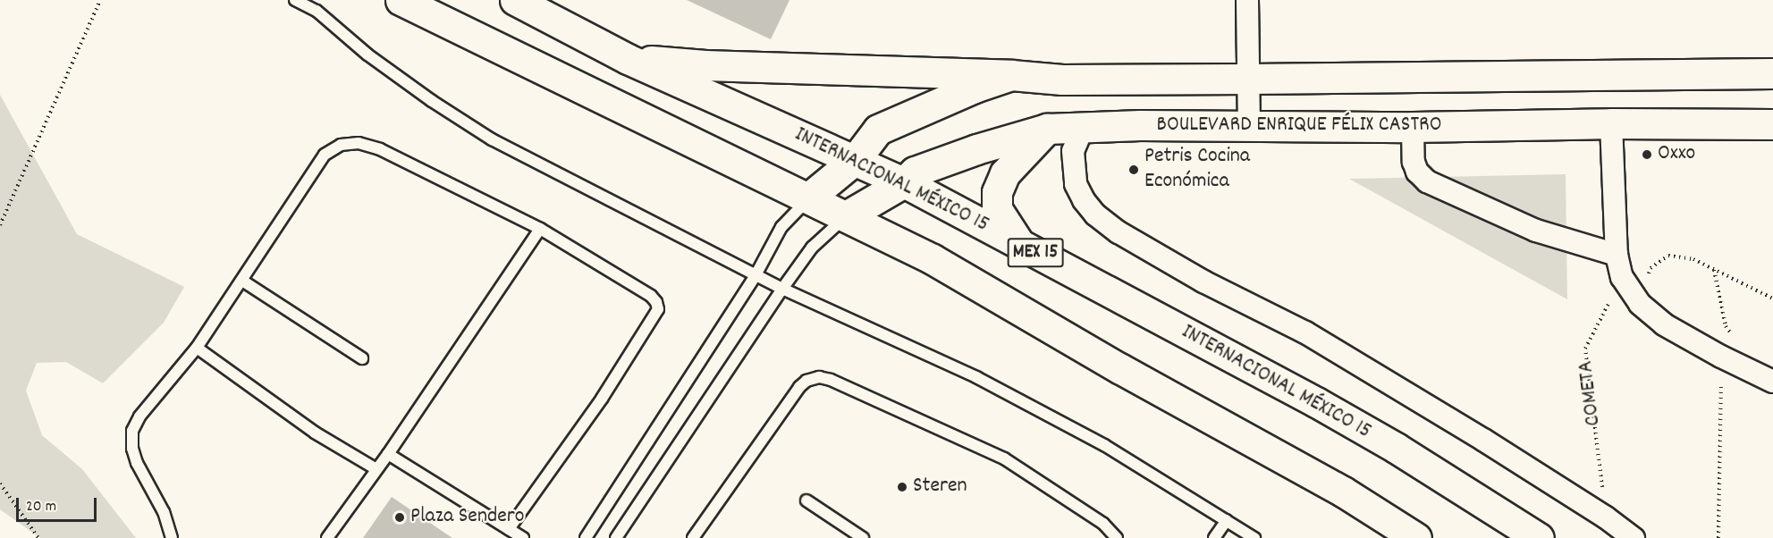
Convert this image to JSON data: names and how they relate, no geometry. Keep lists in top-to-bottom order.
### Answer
{
  "streets": {
    "main road": ["BOULEVARD ENRIQUE FÉLIX CASTRO", "INTERNACIONAL MÉXICO 15", "MEX 15"],
    "path": ["COMETA"]
  },
  "crossings": [
    ["BOULEVARD ENRIQUE FÉLIX CASTRO", "INTERNACIONAL MÉXICO 15"],
    ["BOULEVARD ENRIQUE FÉLIX CASTRO", "MEX 15"]
  ],
  "places": [
    "Oxxo",
    "Petris Cocina Económica",
    "Steren",
    "Plaza Sendero"
  ],
  "scale_bar": "20 m"
}
